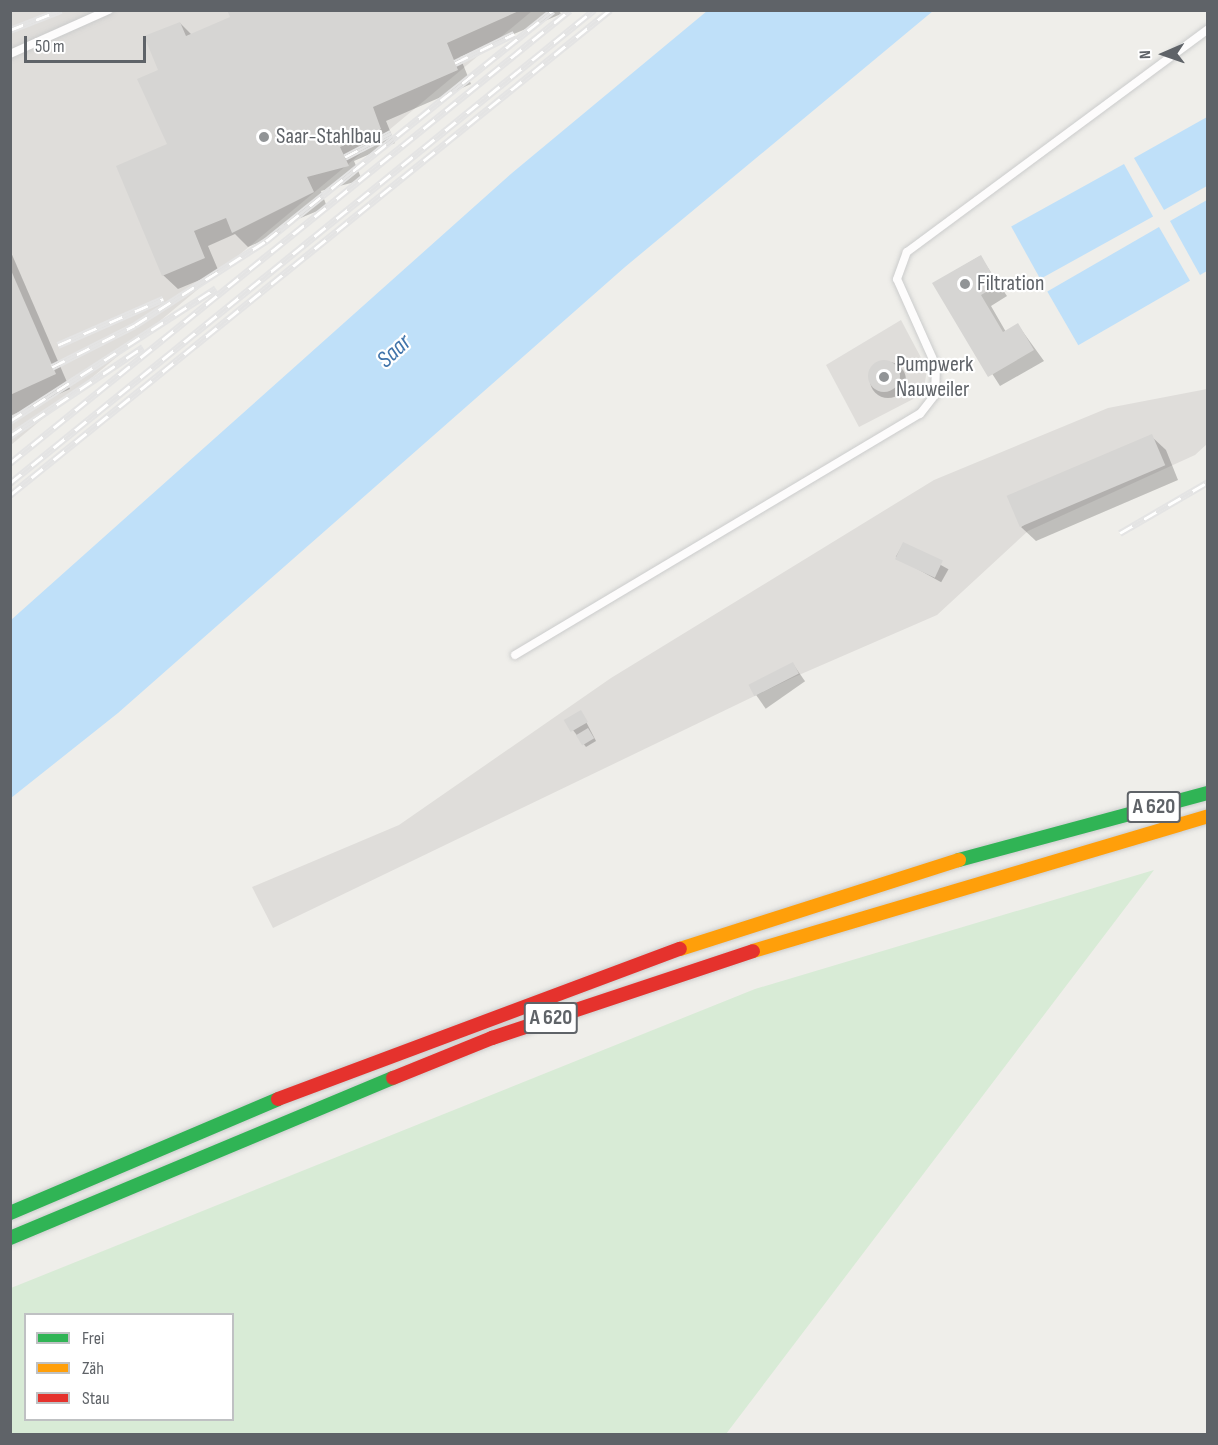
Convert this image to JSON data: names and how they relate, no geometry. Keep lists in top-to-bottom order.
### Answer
{
  "streets": {
    "highway": ["A 620"]
  },
  "water": ["Saar"],
  "places": ["Saar-Stahlbau", "Filtration", "Pumpwerk Nauweiler"],
  "legend": ["Frei", "Zäh", "Stau"],
  "scale_bar": "50 m",
  "north": "left"
}
